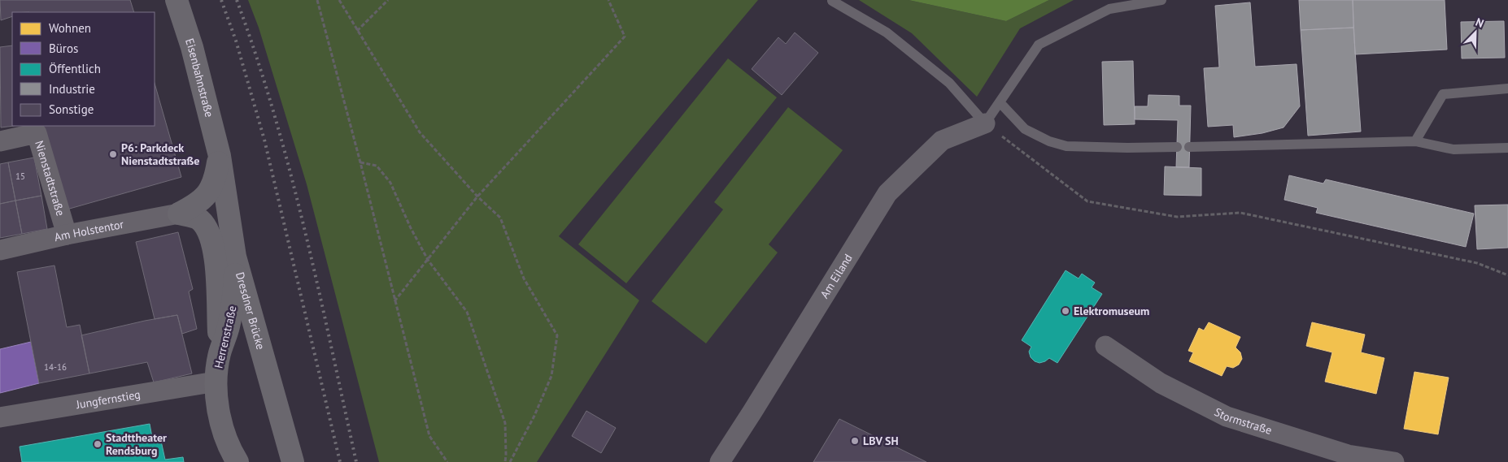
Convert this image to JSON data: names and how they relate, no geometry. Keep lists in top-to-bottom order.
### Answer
{
  "streets": {
    "main road": ["Eisenbahnstraße", "Dresdner Brücke", "Herrenstraße"],
    "street": [
      "Nienstadtstraße",
      "Am Holstentor",
      "Am Eiland",
      "Jungfernstieg",
      "Stormstraße"
    ]
  },
  "crossings": [
    ["Eisenbahnstraße", "Dresdner Brücke"],
    ["Nienstadtstraße", "Am Holstentor"],
    ["Dresdner Brücke", "Herrenstraße"],
    ["Herrenstraße", "Jungfernstieg"]
  ],
  "places": [
    "P6: Parkdeck Nienstadtstraße",
    "Elektromuseum",
    "LBV SH",
    "Stadttheater Rendsburg"
  ],
  "house_numbers": ["15", "14-16"],
  "legend": [
    "Wohnen",
    "Büros",
    "Öffentlich",
    "Industrie",
    "Sonstige"
  ],
  "north": "top right"
}
